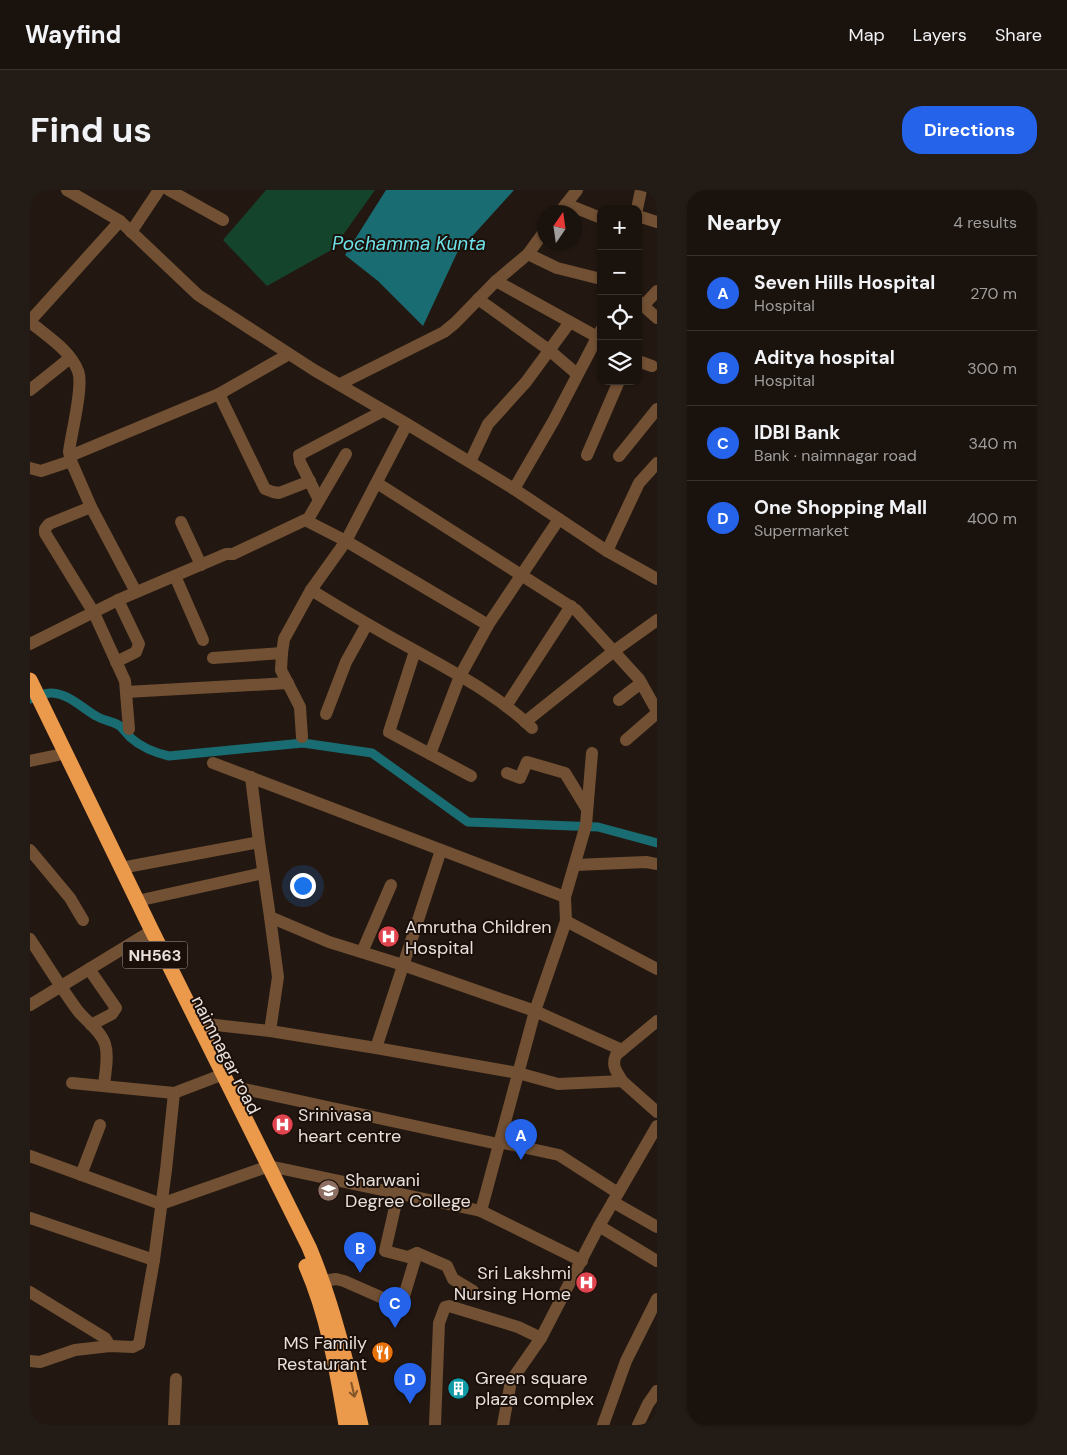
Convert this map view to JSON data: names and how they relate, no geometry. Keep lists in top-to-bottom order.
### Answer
{
  "streets": {
    "highway": ["NH563", "naimnagar road"]
  },
  "crossings": [
    ["NH563", "naimnagar road"]
  ],
  "water": ["Pochamma Kunta"],
  "places": {
    "hospital": ["Amrutha Children Hospital", "Srinivasa heart centre", "Sri Lakshmi Nursing Home"],
    "school or university": ["Sharwani Degree College"],
    "restaurant": ["MS Family Restaurant"],
    "building": ["Green square plaza complex"]
  },
  "north": "top",
  "page": {
    "header": "Wayfind",
    "nav": ["Map", "Layers", "Share"],
    "buttons": "Directions",
    "title": "Find us",
    "heading": ["Nearby", "4 results"],
    "map_buttons": ["+", "−"],
    "list": [
      {
        "mark": "A",
        "name": "Seven Hills Hospital",
        "note": "Hospital",
        "value": "270 m"
      },
      {
        "mark": "B",
        "name": "Aditya hospital",
        "note": "Hospital",
        "value": "300 m"
      },
      {
        "mark": "C",
        "name": "IDBI Bank",
        "note": "Bank · naimnagar road",
        "value": "340 m"
      },
      {
        "mark": "D",
        "name": "One Shopping Mall",
        "note": "Supermarket",
        "value": "400 m"
      }
    ],
    "pins": [
      "A",
      "B",
      "C",
      "D"
    ]
  }
}
